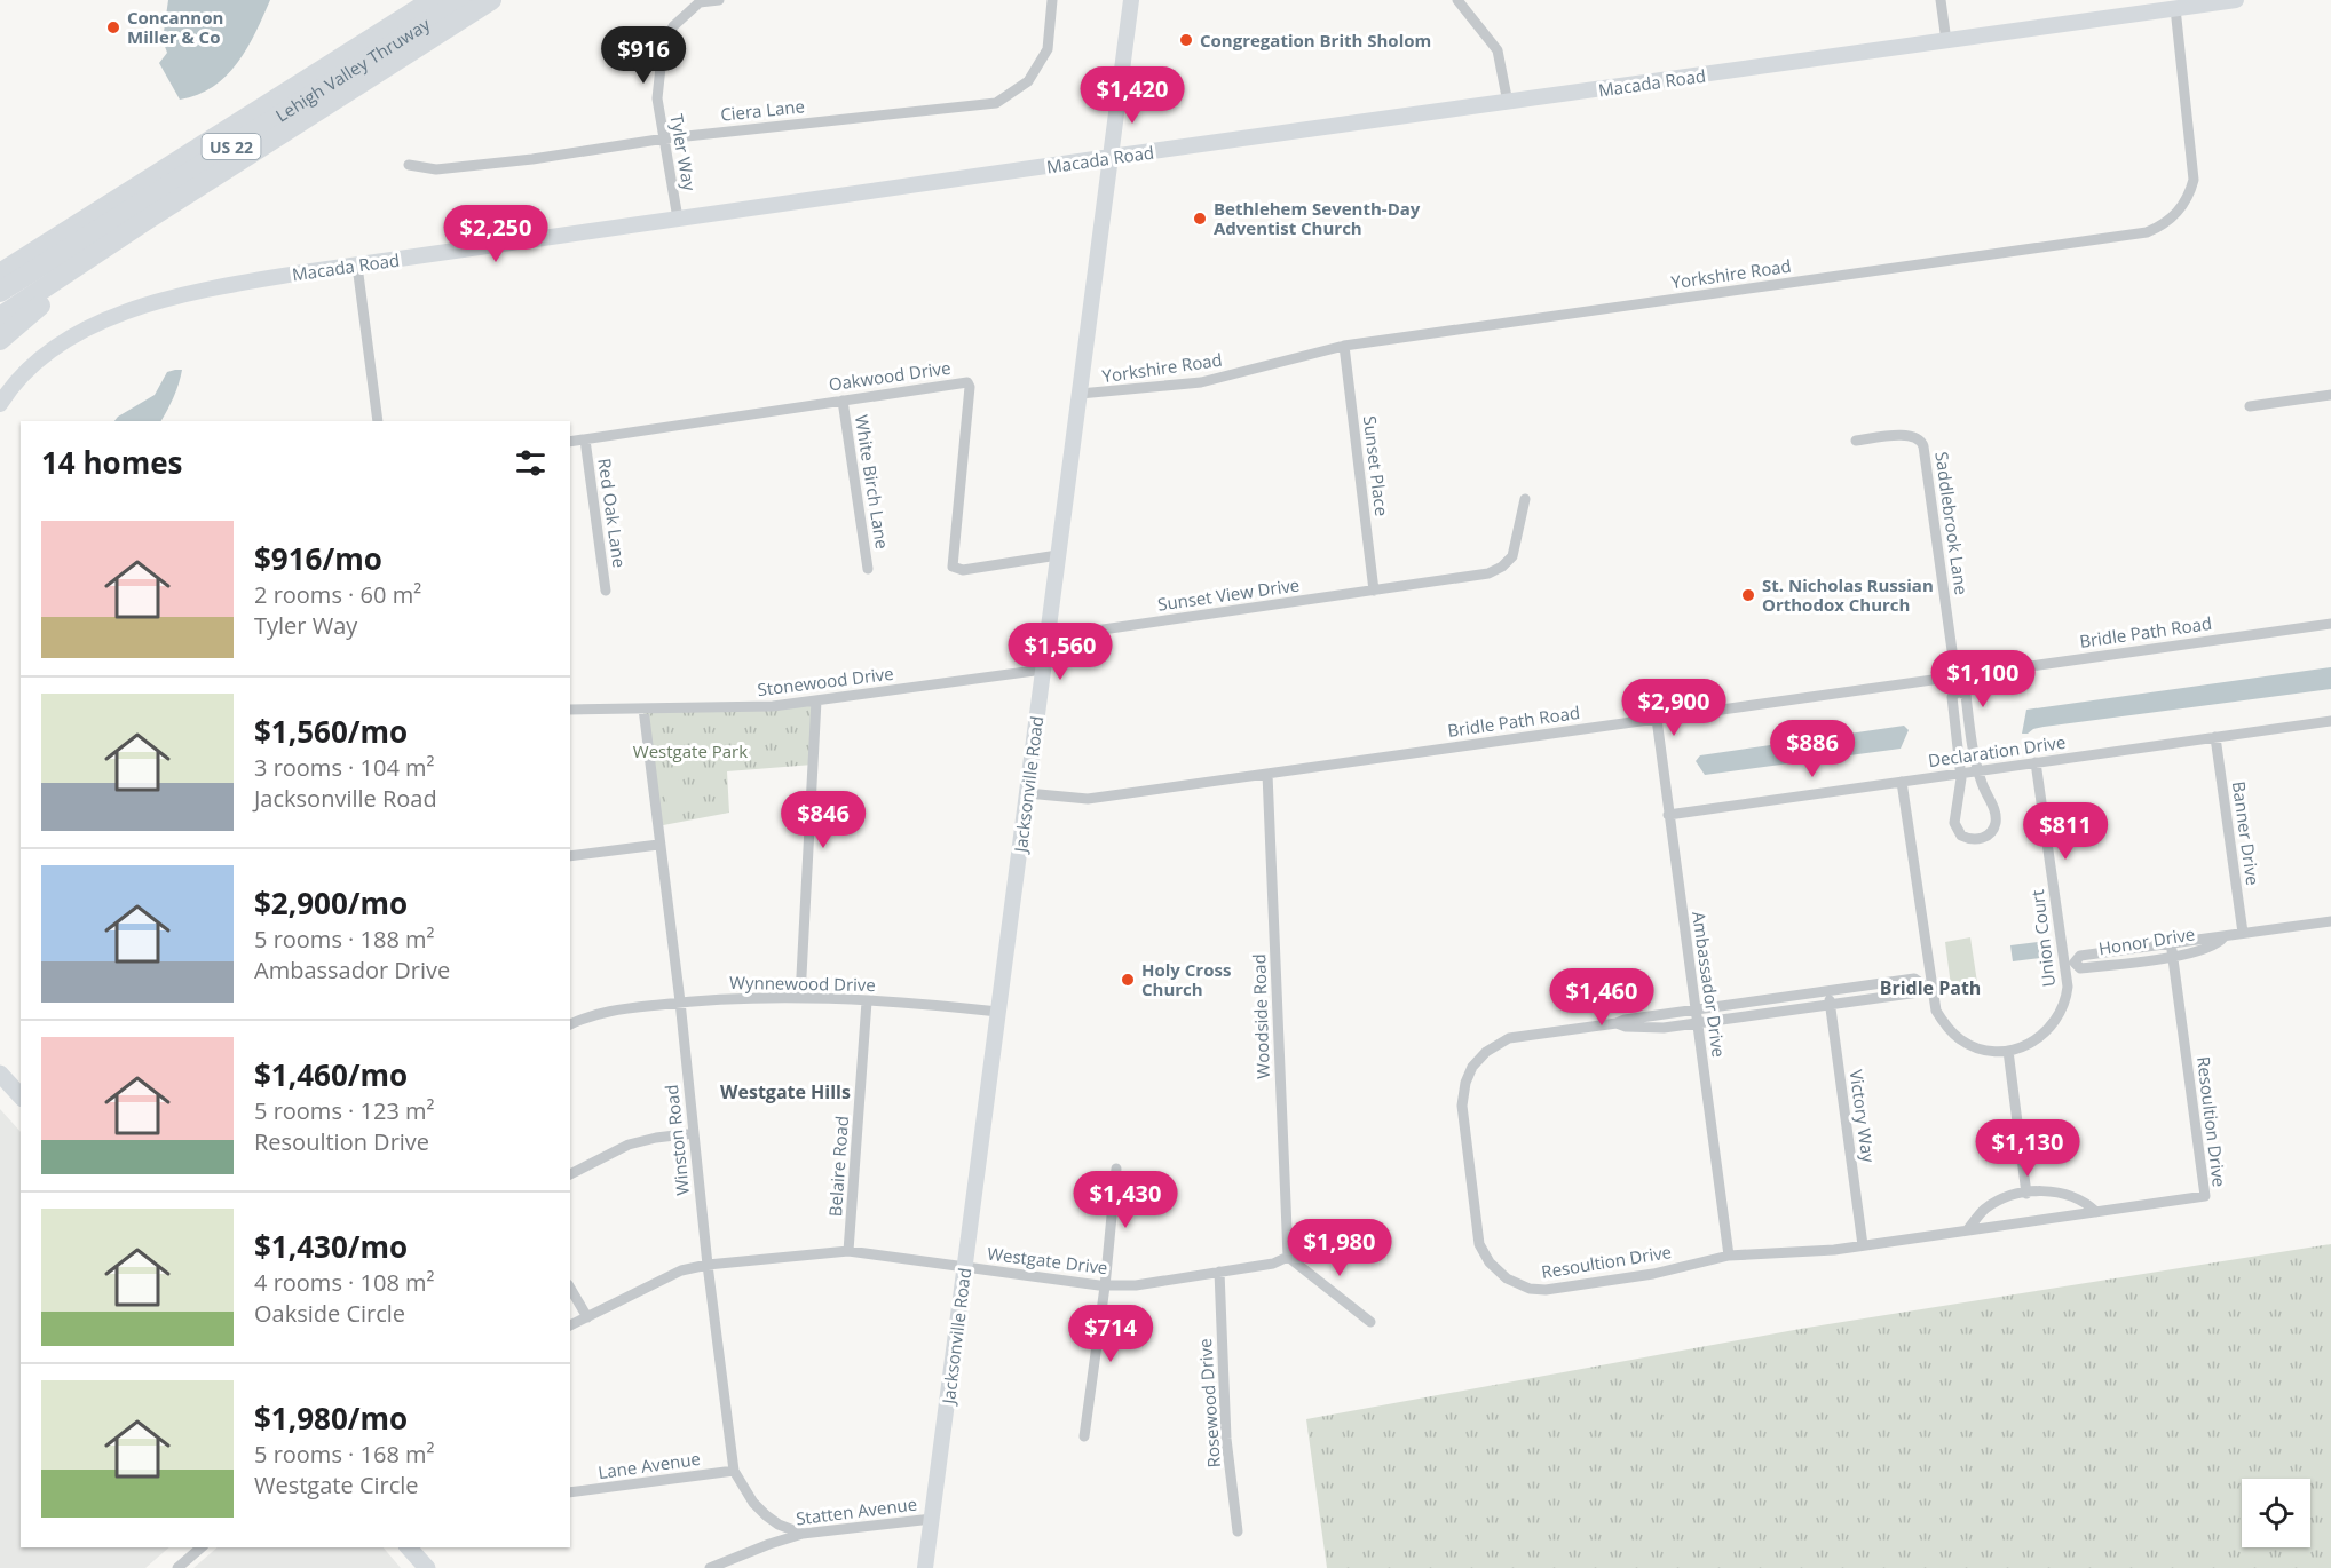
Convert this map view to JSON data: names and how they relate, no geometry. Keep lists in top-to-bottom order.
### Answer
{
  "streets": {
    "highway": ["Lehigh Valley Thruway", "US 22"],
    "street": [
      "Macada Road",
      "Ciera Lane",
      "Tyler Way",
      "Yorkshire Road",
      "Oakwood Drive",
      "Sunset Place",
      "White Birch Lane",
      "Red Oak Lane",
      "Saddlebrook Lane",
      "Sunset View Drive",
      "Bridle Path Road",
      "Stonewood Drive",
      "Declaration Drive",
      "Jacksonville Road",
      "Banner Drive",
      "Union Court",
      "Honor Drive",
      "Wynnewood Drive",
      "Ambassador Drive",
      "Woodside Road",
      "Victory Way",
      "Resoultion Drive",
      "Winston Road",
      "Belaire Road",
      "Westgate Drive",
      "Rosewood Drive",
      "Lane Avenue",
      "Statten Avenue"
    ]
  },
  "crossings": [
    ["Macada Road", "Tyler Way"],
    ["Macada Road", "Yorkshire Road"],
    ["Macada Road", "Jacksonville Road"],
    ["Ciera Lane", "Tyler Way"],
    ["Yorkshire Road", "Sunset Place"],
    ["Yorkshire Road", "Jacksonville Road"],
    ["Oakwood Drive", "White Birch Lane"],
    ["Oakwood Drive", "Red Oak Lane"],
    ["Oakwood Drive", "Jacksonville Road"],
    ["Sunset Place", "Sunset View Drive"],
    ["Saddlebrook Lane", "Bridle Path Road"],
    ["Sunset View Drive", "Jacksonville Road"],
    ["Bridle Path Road", "Jacksonville Road"],
    ["Bridle Path Road", "Ambassador Drive"],
    ["Bridle Path Road", "Woodside Road"],
    ["Stonewood Drive", "Jacksonville Road"],
    ["Stonewood Drive", "Winston Road"],
    ["Declaration Drive", "Banner Drive"],
    ["Declaration Drive", "Union Court"],
    ["Declaration Drive", "Ambassador Drive"],
    ["Jacksonville Road", "Wynnewood Drive"],
    ["Jacksonville Road", "Westgate Drive"],
    ["Jacksonville Road", "Statten Avenue"],
    ["Banner Drive", "Honor Drive"],
    ["Union Court", "Honor Drive"],
    ["Honor Drive", "Resoultion Drive"],
    ["Wynnewood Drive", "Winston Road"],
    ["Wynnewood Drive", "Belaire Road"],
    ["Ambassador Drive", "Resoultion Drive"],
    ["Woodside Road", "Westgate Drive"],
    ["Victory Way", "Resoultion Drive"],
    ["Winston Road", "Westgate Drive"],
    ["Winston Road", "Lane Avenue"],
    ["Winston Road", "Statten Avenue"],
    ["Belaire Road", "Westgate Drive"],
    ["Westgate Drive", "Rosewood Drive"]
  ],
  "districts": ["Bridle Path", "Westgate Hills"],
  "parks": ["Westgate Park"],
  "places": [
    "Concannon Miller & Co",
    "Congregation Brith Sholom",
    "Bethlehem Seventh-Day Adventist Church",
    "St. Nicholas Russian Orthodox Church",
    "Holy Cross Church"
  ],
  "page": {
    "price": [
      "$916",
      "$1,420",
      "$2,250",
      "$1,560",
      "$1,100",
      "$2,900",
      "$886",
      "$846",
      "$811",
      "$1,460",
      "$1,130",
      "$1,430",
      "$1,980",
      "$714"
    ],
    "heading": "14 homes",
    "list": [
      {
        "name": "$916/mo",
        "note": "2 rooms · 60 m² · Tyler Way"
      },
      {
        "name": "$1,560/mo",
        "note": "3 rooms · 104 m² · Jacksonville Road"
      },
      {
        "name": "$2,900/mo",
        "note": "5 rooms · 188 m² · Ambassador Drive"
      },
      {
        "name": "$1,460/mo",
        "note": "5 rooms · 123 m² · Resoultion Drive"
      },
      {
        "name": "$1,430/mo",
        "note": "4 rooms · 108 m² · Oakside Circle"
      },
      {
        "name": "$1,980/mo",
        "note": "5 rooms · 168 m² · Westgate Circle"
      }
    ]
  }
}
